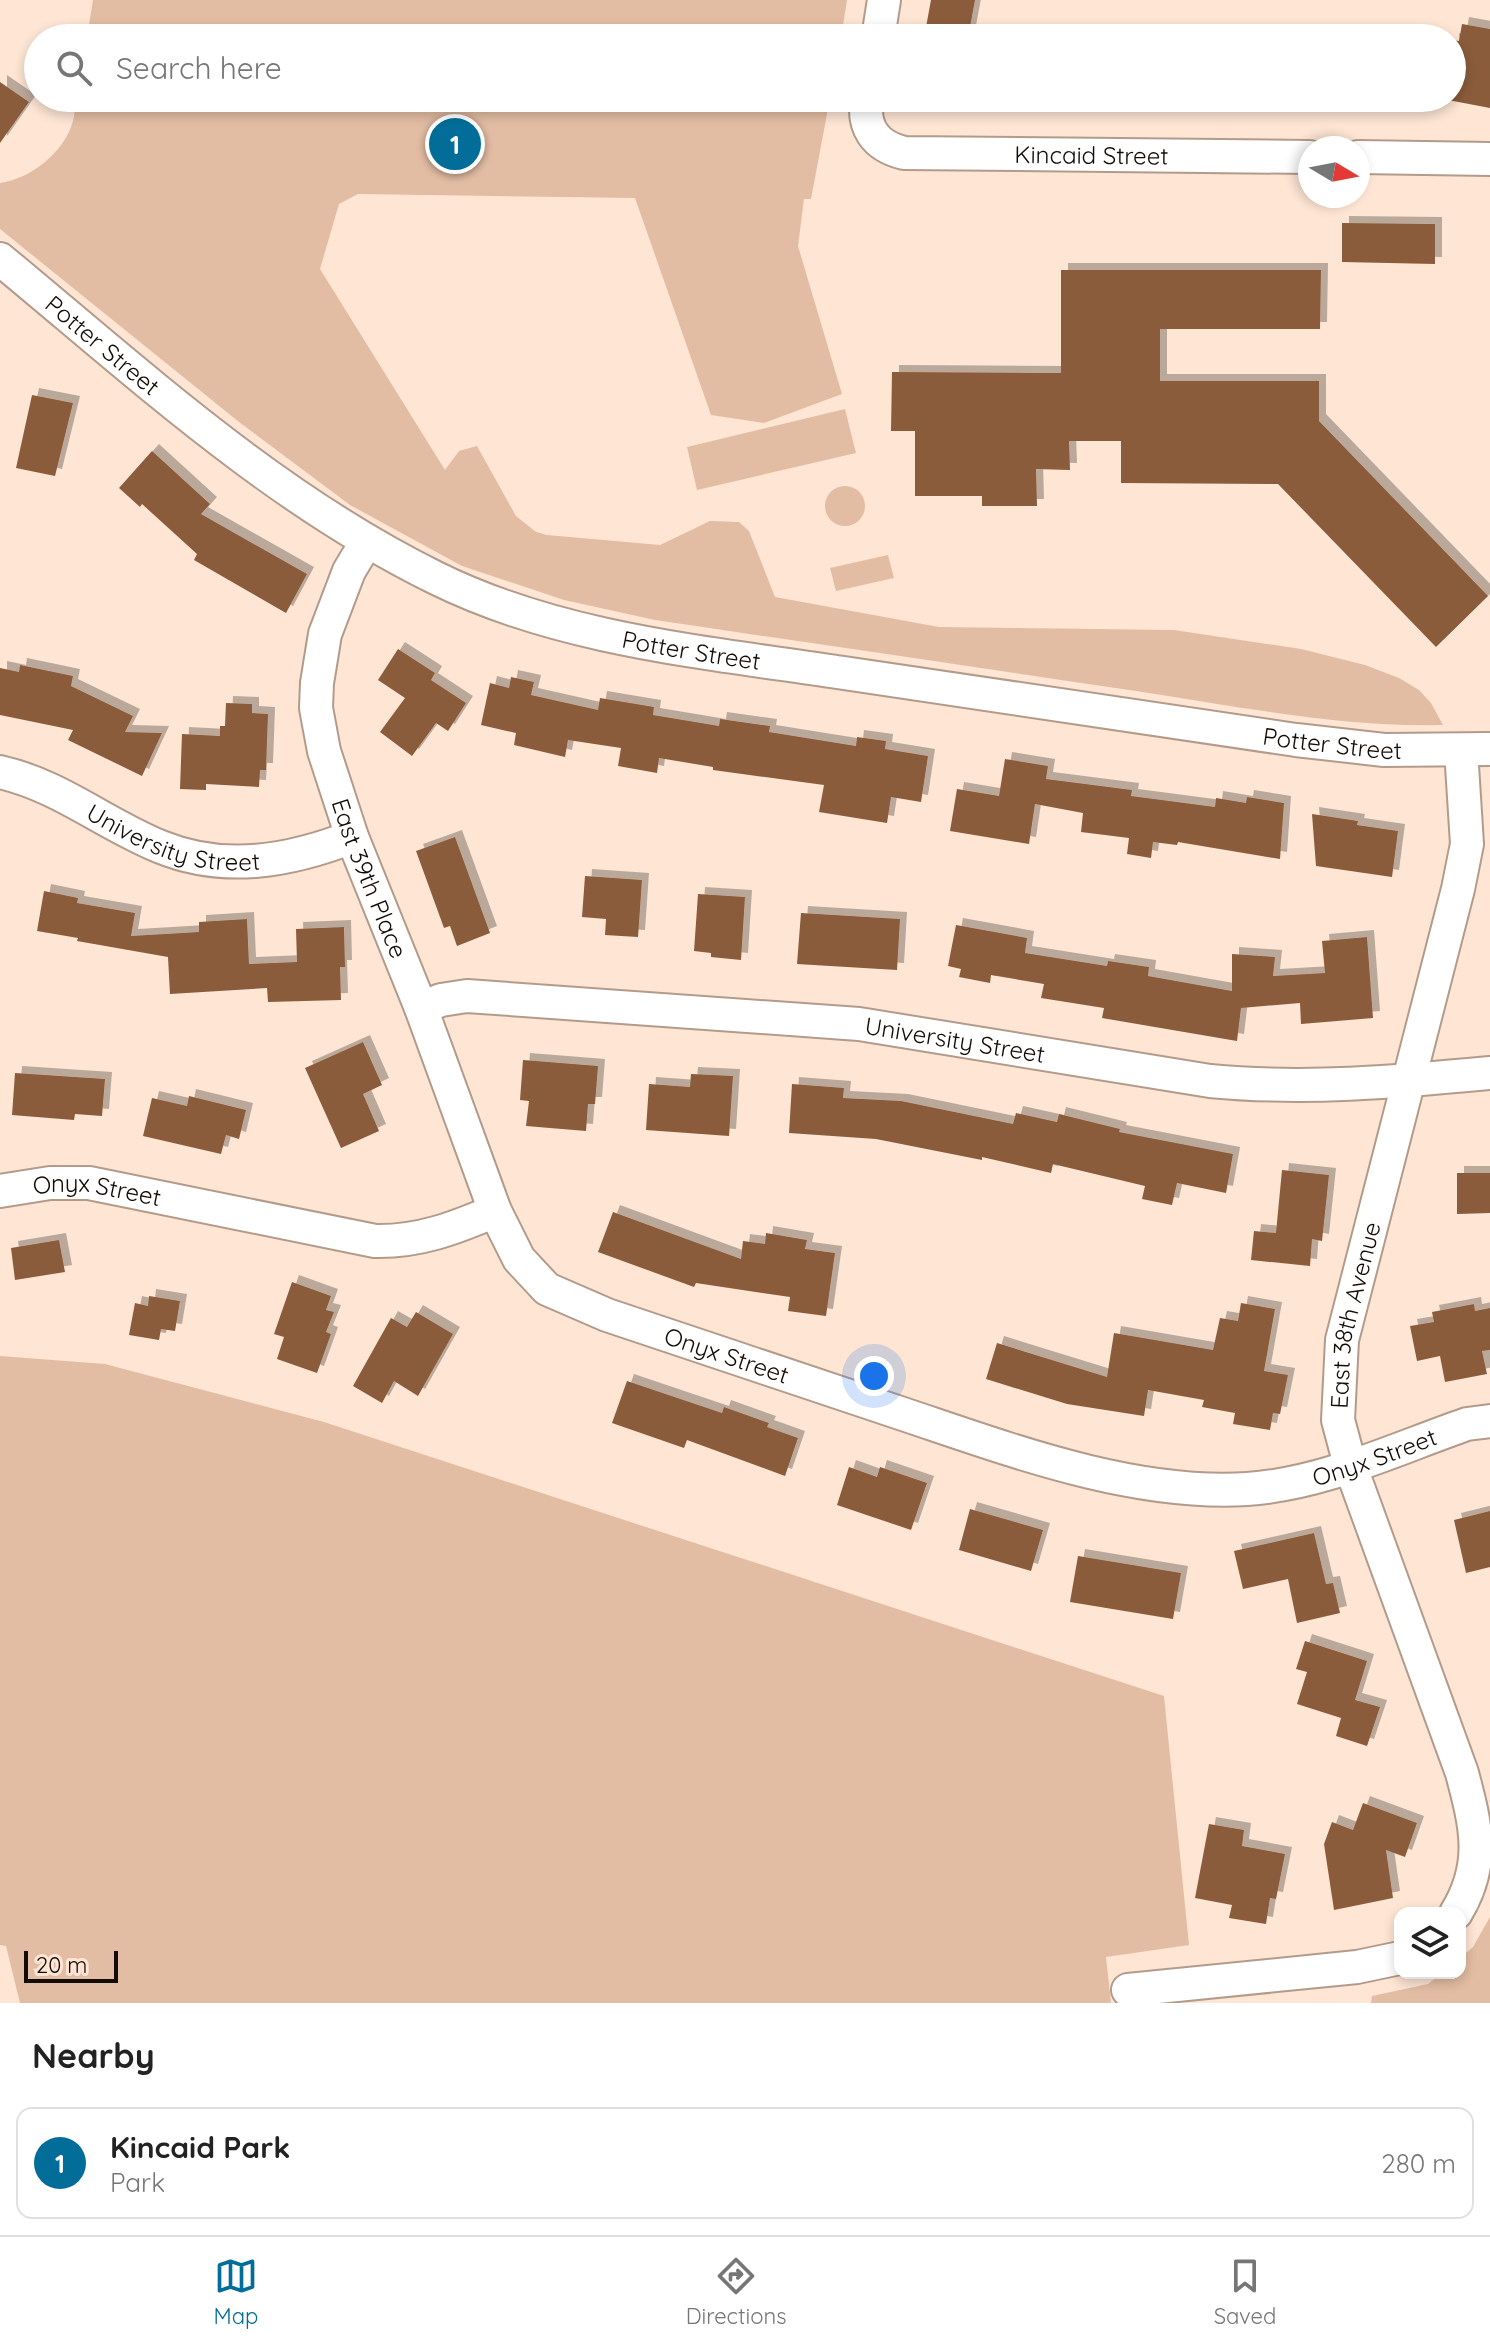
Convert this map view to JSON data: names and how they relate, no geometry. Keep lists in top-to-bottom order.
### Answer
{
  "streets": {
    "street": [
      "Kincaid Street",
      "Potter Street",
      "University Street",
      "East 39th Place",
      "Onyx Street",
      "East 38th Avenue"
    ]
  },
  "crossings": [
    ["Potter Street", "East 39th Place"],
    ["Potter Street", "East 38th Avenue"],
    ["University Street", "East 39th Place"],
    ["University Street", "East 38th Avenue"],
    ["East 39th Place", "Onyx Street"],
    ["Onyx Street", "East 38th Avenue"]
  ],
  "scale_bar": "20 m",
  "north": "right",
  "page": {
    "search": "Search here",
    "pins": "1",
    "scale": "20 m",
    "heading": "Nearby",
    "list": [
      {
        "mark": "1",
        "name": "Kincaid Park",
        "note": "Park",
        "value": "280 m"
      }
    ],
    "nav": ["Map", "Directions", "Saved"]
  }
}
